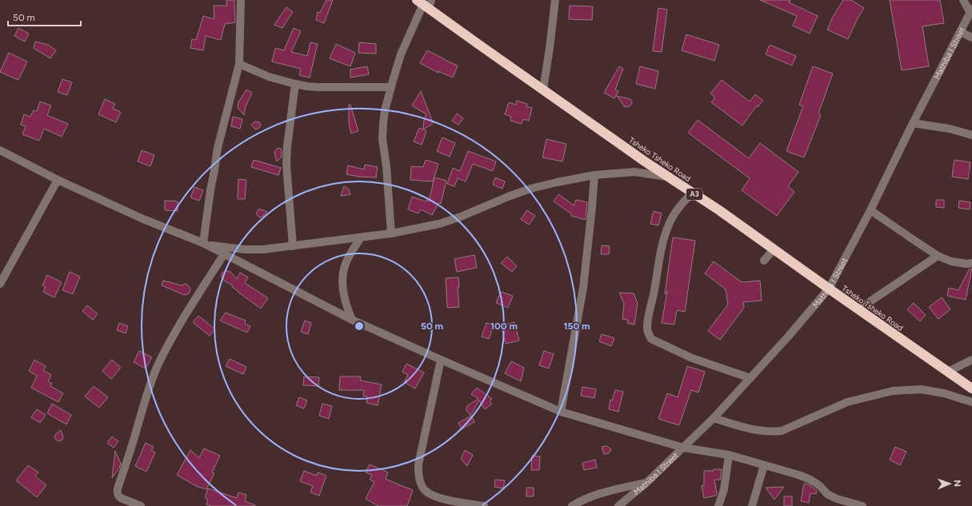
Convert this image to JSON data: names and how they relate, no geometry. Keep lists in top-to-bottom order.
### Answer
{
  "streets": {
    "highway": ["Tsheko Tsheko Road", "A3"],
    "street": ["Mathiba I Street"]
  },
  "crossings": [
    ["Mathiba I Street", "Tsheko Tsheko Road"]
  ],
  "scale_bar": "50 m",
  "north": "right",
  "rings": ["50 m", "100 m", "150 m"]
}
